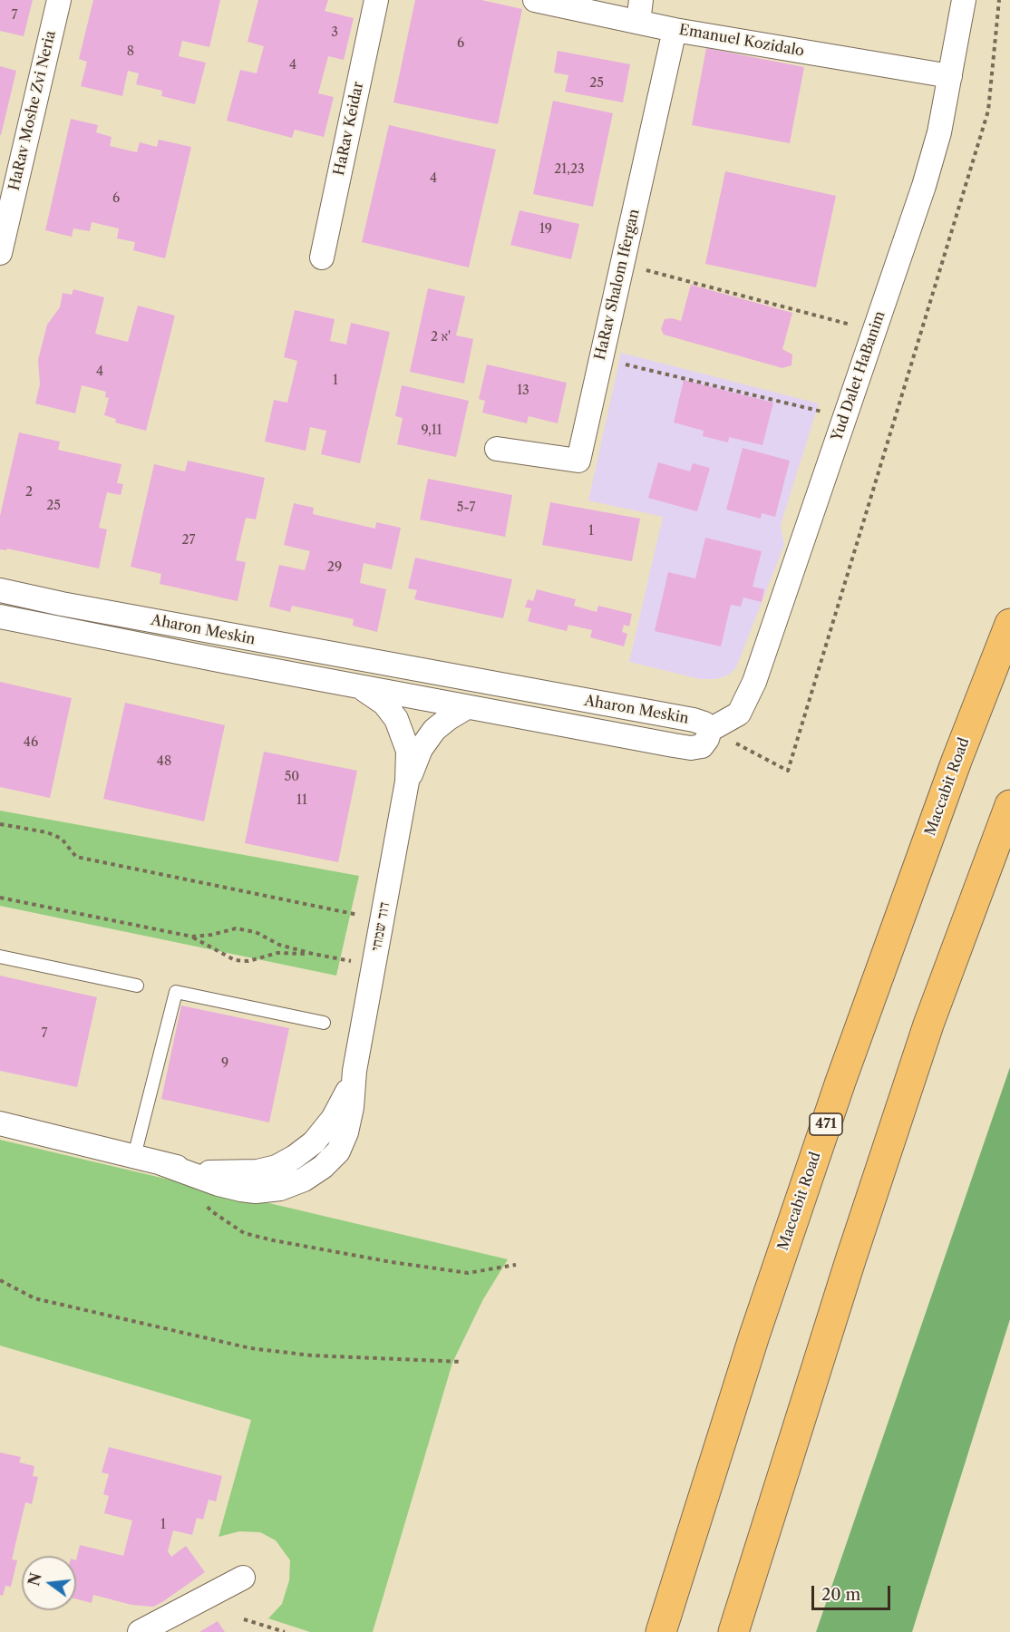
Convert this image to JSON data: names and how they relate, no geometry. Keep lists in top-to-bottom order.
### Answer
{
  "streets": {
    "highway": ["Maccabit Road", "471"],
    "street": [
      "Emanuel Kozidalo",
      "HaRav Moshe Zvi Neria",
      "HaRav Keidar",
      "HaRav Shalom Ifergan",
      "Yud Dalet HaBanim",
      "Aharon Meskin",
      "דוד שמחי"
    ]
  },
  "crossings": [
    ["Emanuel Kozidalo", "HaRav Shalom Ifergan"],
    ["Emanuel Kozidalo", "Yud Dalet HaBanim"],
    ["Yud Dalet HaBanim", "Aharon Meskin"],
    ["Aharon Meskin", "דוד שמחי"]
  ],
  "house_numbers": [
    "7",
    "3",
    "6",
    "8",
    "4",
    "25",
    "21,23",
    "4",
    "6",
    "19",
    "2 א'",
    "4",
    "1",
    "13",
    "9,11",
    "2",
    "25",
    "5-7",
    "1",
    "27",
    "29",
    "46",
    "48",
    "50",
    "11",
    "7",
    "9",
    "1"
  ],
  "scale_bar": "20 m",
  "north": "left"
}
